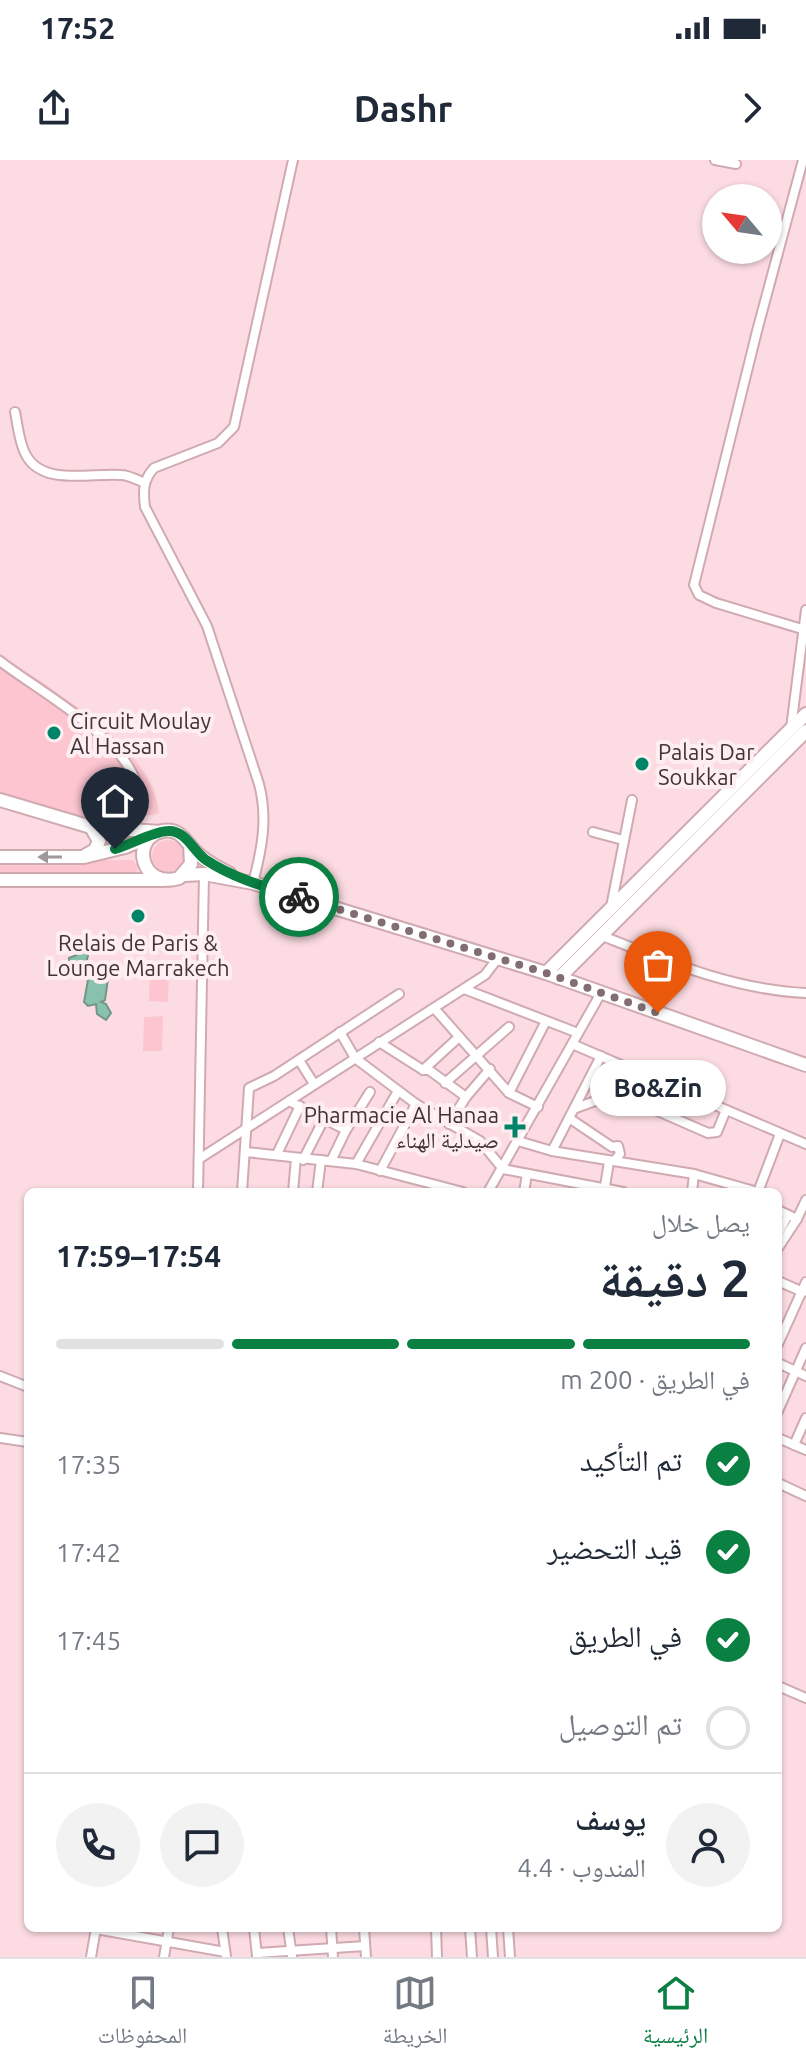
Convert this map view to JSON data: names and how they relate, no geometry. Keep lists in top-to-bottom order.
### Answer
{
  "places": {
    "other": [
      "Circuit Moulay Al Hassan",
      "Palais Dar Soukkar",
      "Relais de Paris & Lounge Marrakech",
      "Bo&Zin"
    ],
    "health": ["Pharmacie Al Hanaa صيدلية الهناء"]
  },
  "north": "top left",
  "page": {
    "status": "17:52",
    "header": "Dashr",
    "bubble": "Bo&Zin",
    "heading": ["2 دقيقة", "يصل خلال", "17:54–17:59"],
    "panel": ["يوسف", "المندوب · 4.4"],
    "bar": "في الطريق · 200 m",
    "list": [
      ["تم التأكيد", "17:35"],
      ["قيد التحضير", "17:42"],
      ["في الطريق", "17:45"],
      "تم التوصيل"
    ],
    "tabs": ["الرئيسية", "الخريطة", "المحفوظات"]
  }
}
